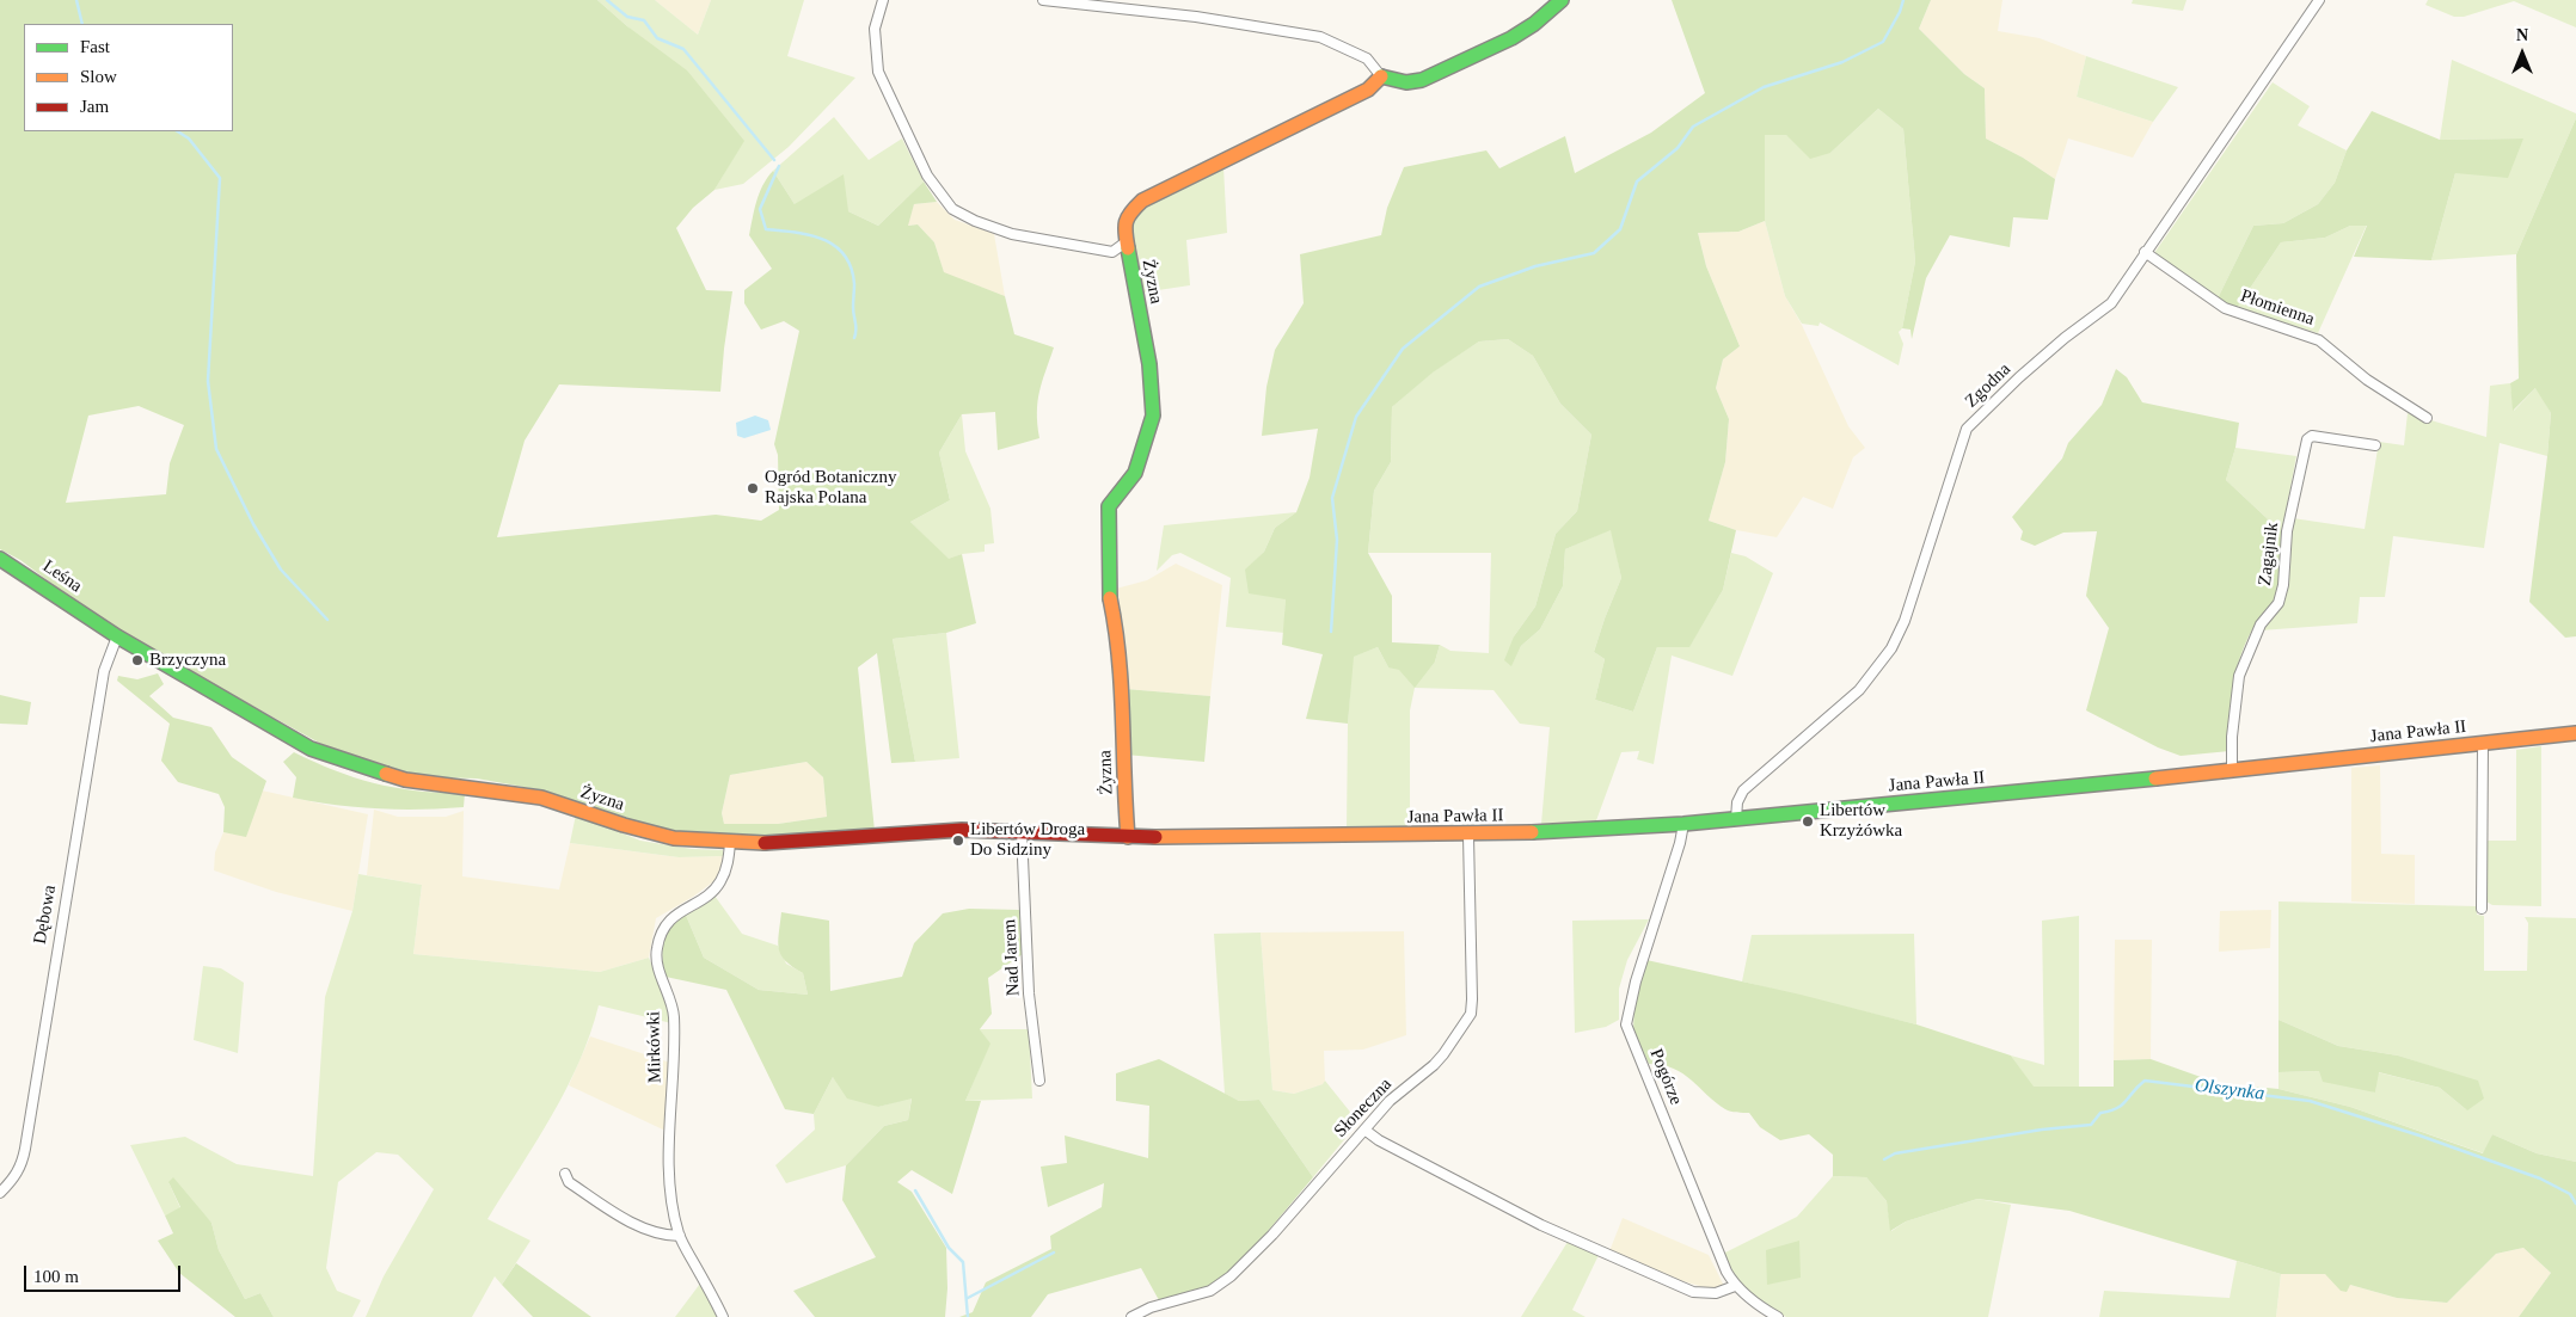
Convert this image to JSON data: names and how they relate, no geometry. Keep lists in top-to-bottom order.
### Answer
{
  "streets": {
    "street": [
      "Żyzna",
      "Płomienna",
      "Zgodna",
      "Zagajnik",
      "Leśna",
      "Jana Pawła II",
      "Dębowa",
      "Nad Jarem",
      "Mirkówki",
      "Pogórze",
      "Słoneczna"
    ]
  },
  "crossings": [
    ["Żyzna", "Leśna"],
    ["Żyzna", "Jana Pawła II"],
    ["Żyzna", "Dębowa"],
    ["Żyzna", "Nad Jarem"],
    ["Żyzna", "Mirkówki"],
    ["Płomienna", "Zgodna"],
    ["Zgodna", "Jana Pawła II"],
    ["Zagajnik", "Jana Pawła II"],
    ["Jana Pawła II", "Pogórze"],
    ["Jana Pawła II", "Słoneczna"]
  ],
  "water": ["Olszynka"],
  "places": [
    "Ogród Botaniczny Rajska Polana",
    "Brzyczyna",
    "Libertów Krzyżówka",
    "Libertów Droga Do Sidziny"
  ],
  "legend": ["Fast", "Slow", "Jam"],
  "scale_bar": "100 m",
  "north": "top"
}
